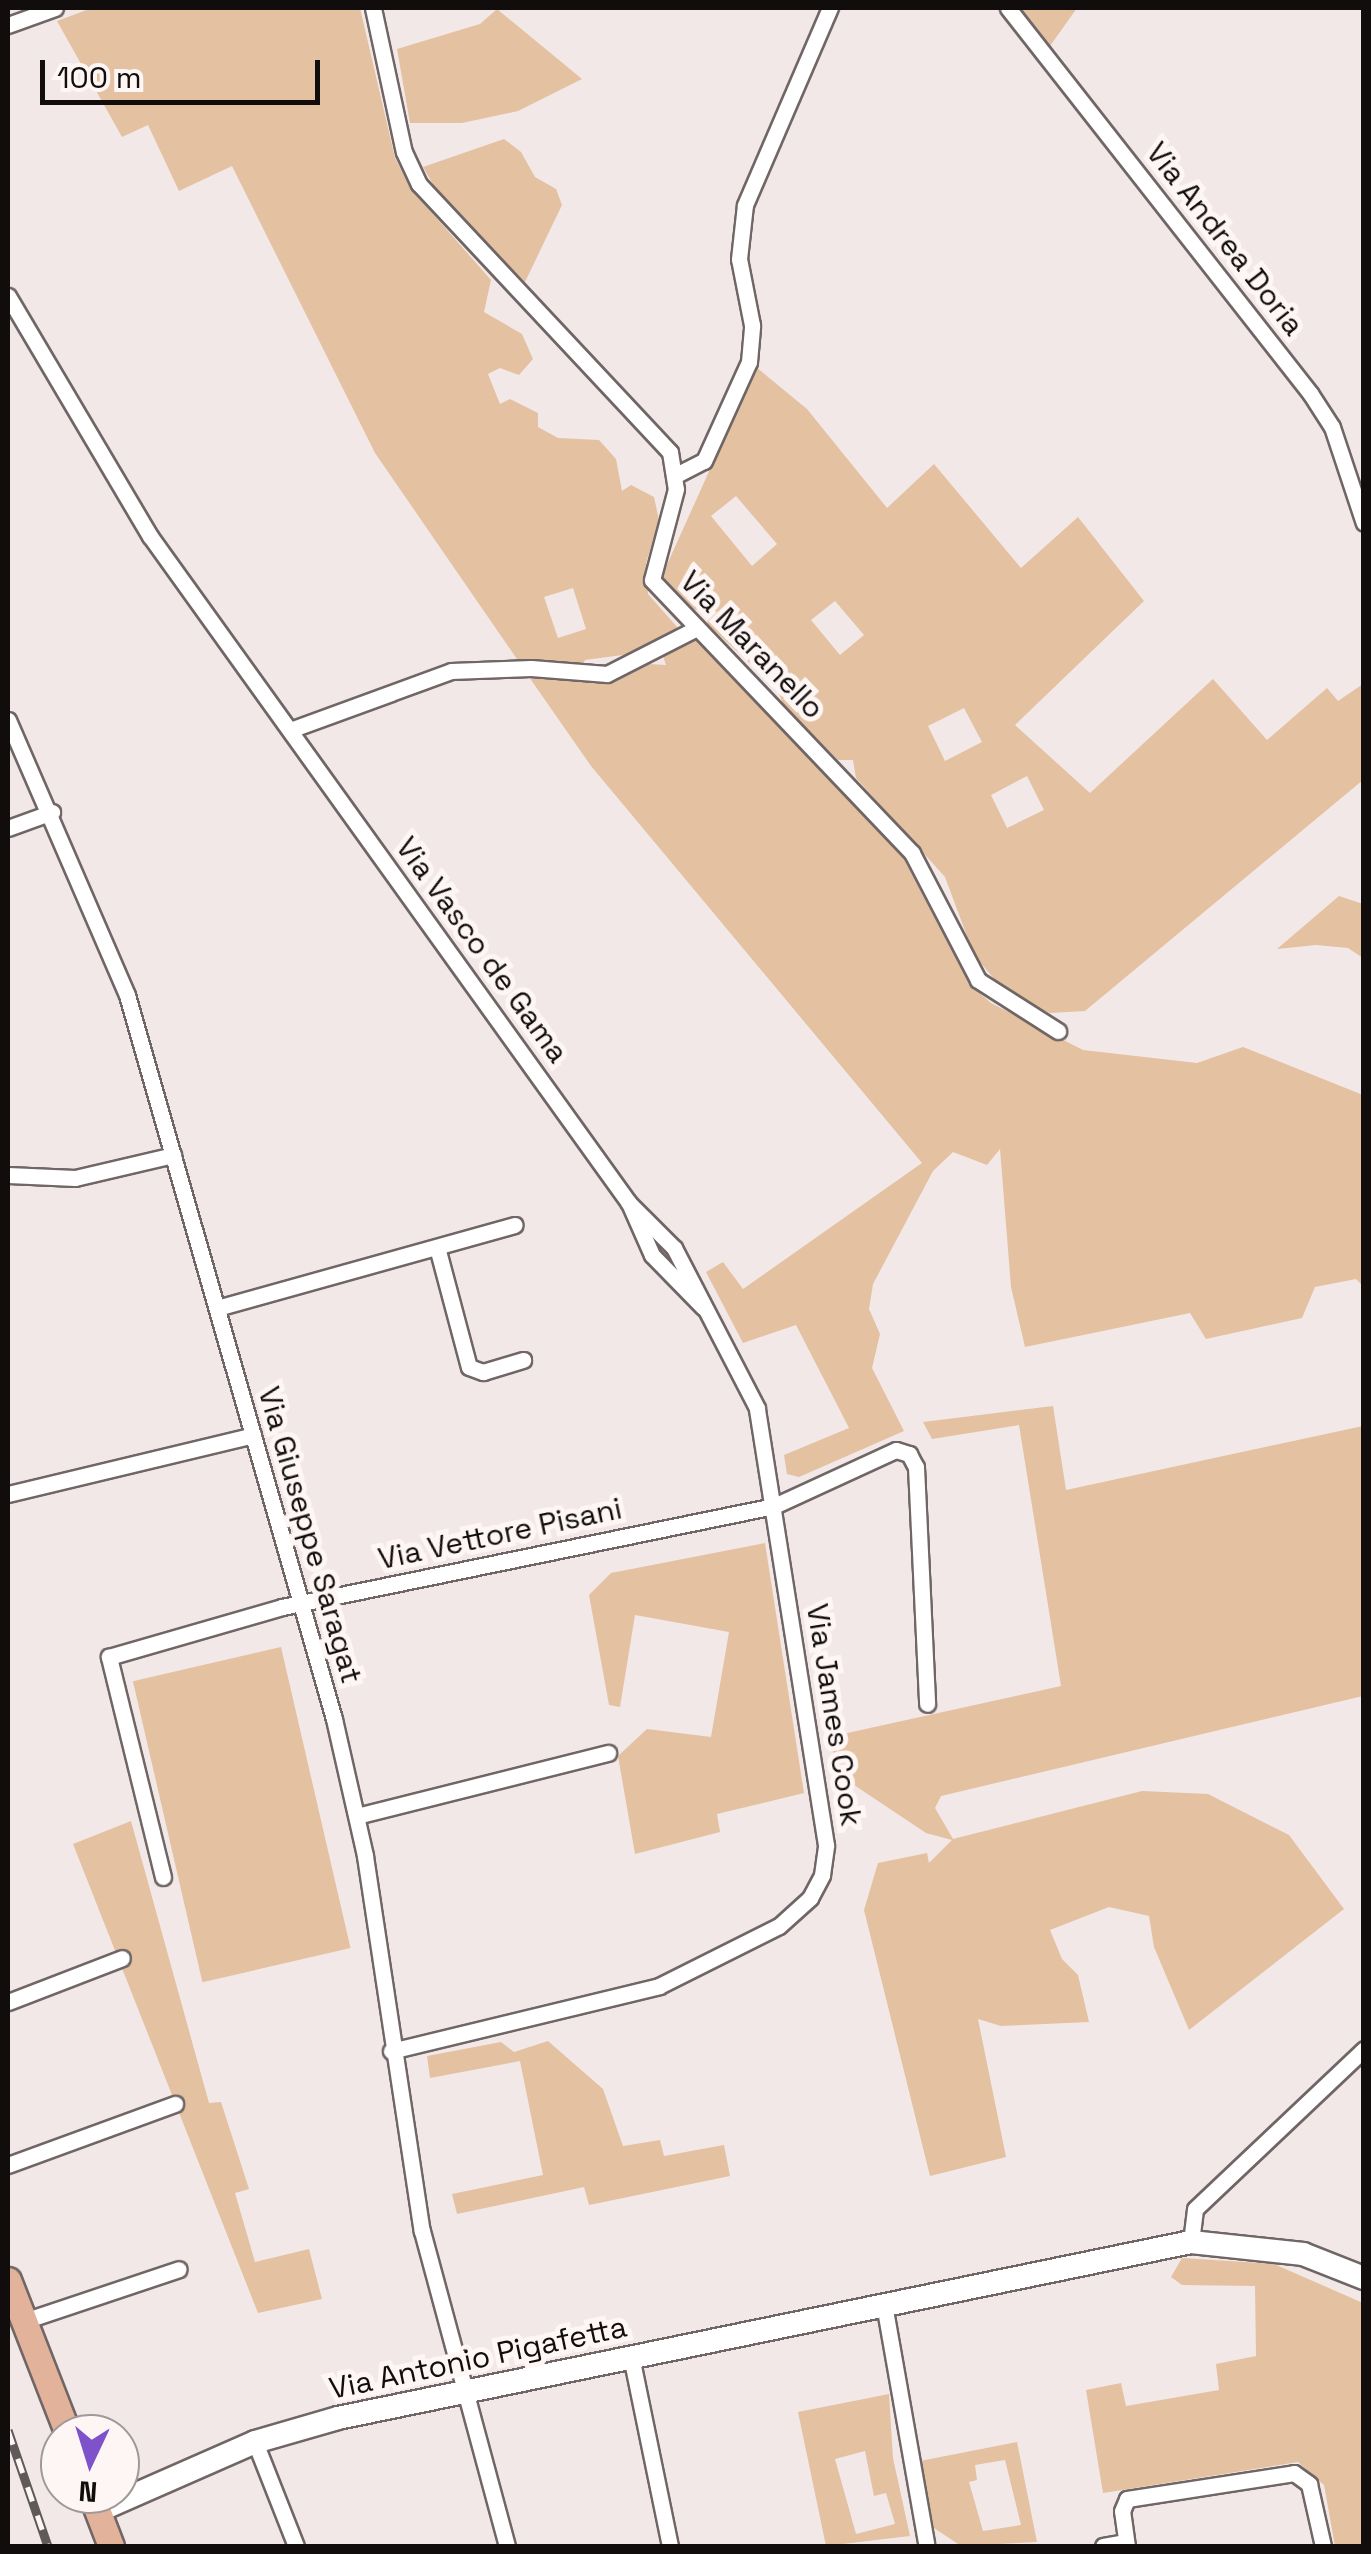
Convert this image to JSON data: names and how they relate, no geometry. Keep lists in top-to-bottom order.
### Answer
{
  "streets": {
    "main road": ["Via Antonio Pigafetta"],
    "street": [
      "Via Andrea Doria",
      "Via Maranello",
      "Via Vasco de Gama",
      "Via Vettore Pisani",
      "Via Giuseppe Saragat",
      "Via James Cook"
    ]
  },
  "crossings": [
    ["Via Vasco de Gama", "Via Vettore Pisani"],
    ["Via Vasco de Gama", "Via James Cook"],
    ["Via Vettore Pisani", "Via Giuseppe Saragat"],
    ["Via Vettore Pisani", "Via James Cook"],
    ["Via Giuseppe Saragat", "Via James Cook"],
    ["Via Giuseppe Saragat", "Via Antonio Pigafetta"]
  ],
  "scale_bar": "100 m",
  "north": "bottom"
}
